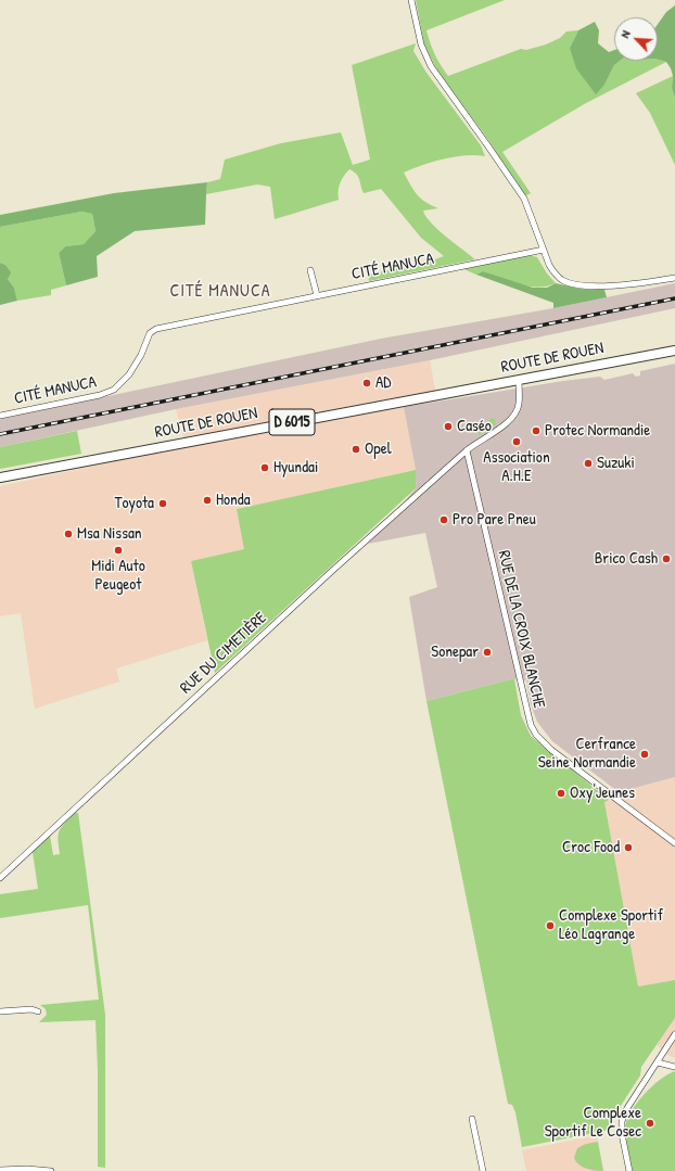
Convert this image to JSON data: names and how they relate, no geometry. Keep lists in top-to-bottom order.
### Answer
{
  "streets": {
    "main road": ["ROUTE DE ROUEN", "D 6015"],
    "street": ["CITÉ MANUCA", "RUE DE LA CROIX BLANCHE", "RUE DU CIMETIÈRE"]
  },
  "crossings": [
    ["RUE DE LA CROIX BLANCHE", "RUE DU CIMETIÈRE"]
  ],
  "districts": ["CITÉ MANUCA"],
  "places": [
    "AD",
    "Caséo",
    "Protec Normandie",
    "Association A.H.E",
    "Opel",
    "Suzuki",
    "Hyundai",
    "Honda",
    "Toyota",
    "Pro Pare Pneu",
    "Msa Nissan",
    "Midi Auto Peugeot",
    "Brico Cash",
    "Sonepar",
    "Cerfrance Seine Normandie",
    "Oxy'Jeunes",
    "Croc Food",
    "Complexe Sportif Léo Lagrange",
    "Complexe Sportif Le Cosec"
  ],
  "north": "top left"
}
